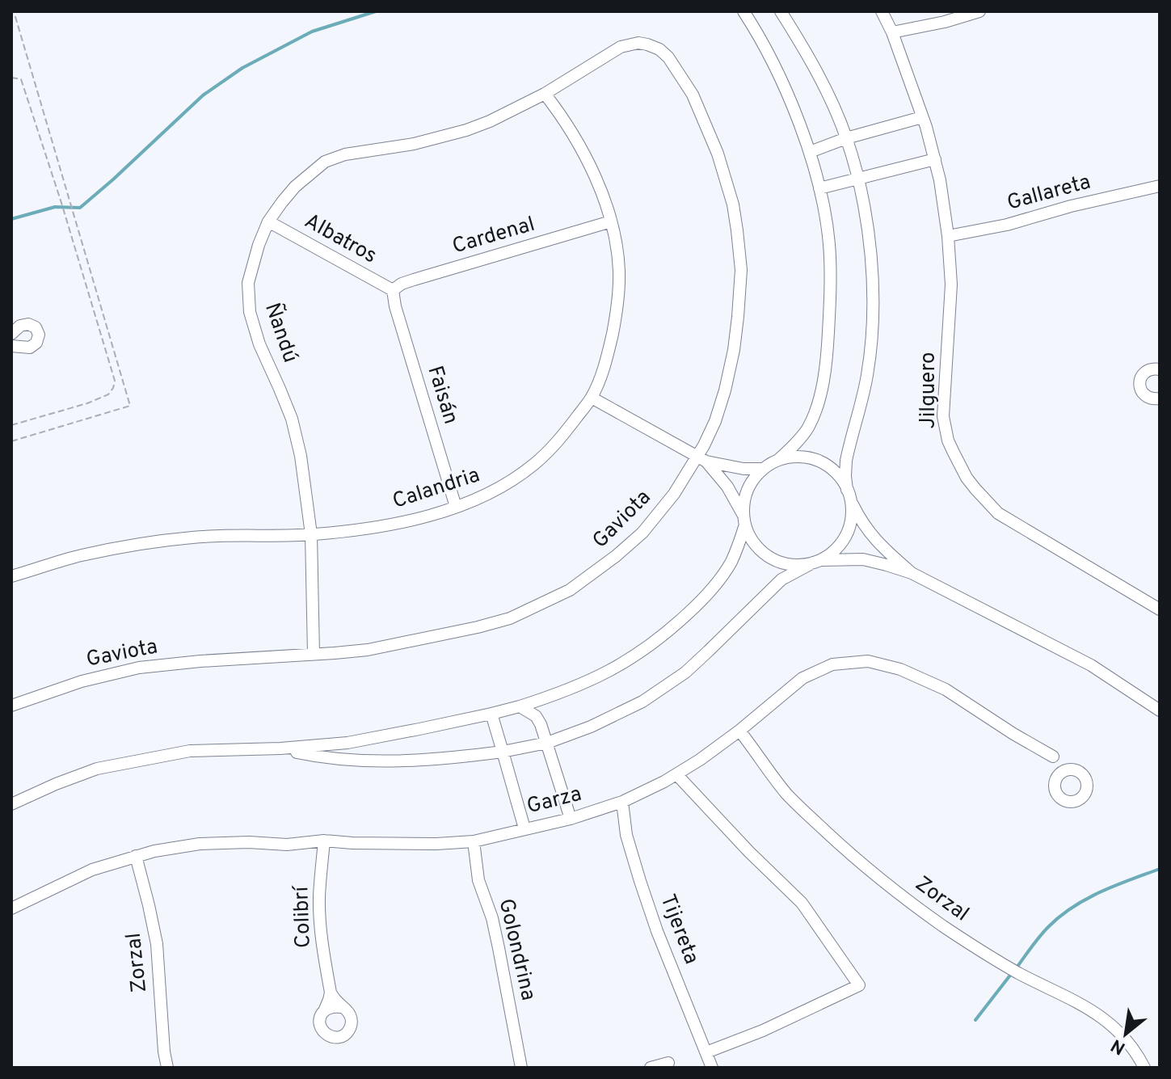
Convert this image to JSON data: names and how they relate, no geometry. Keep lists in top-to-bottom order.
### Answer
{
  "streets": {
    "street": [
      "Gallareta",
      "Cardenal",
      "Albatros",
      "Ñandú",
      "Jilguero",
      "Faisán",
      "Calandria",
      "Gaviota",
      "Garza",
      "Zorzal",
      "Colibrí",
      "Tijereta",
      "Golondrina"
    ]
  },
  "crossings": [
    ["Gallareta", "Jilguero"],
    ["Cardenal", "Albatros"],
    ["Cardenal", "Faisán"],
    ["Cardenal", "Calandria"],
    ["Albatros", "Ñandú"],
    ["Albatros", "Faisán"],
    ["Ñandú", "Calandria"],
    ["Ñandú", "Gaviota"],
    ["Faisán", "Calandria"],
    ["Calandria", "Gaviota"],
    ["Garza", "Zorzal"],
    ["Garza", "Colibrí"],
    ["Garza", "Tijereta"],
    ["Garza", "Golondrina"]
  ],
  "north": "bottom left"
}
